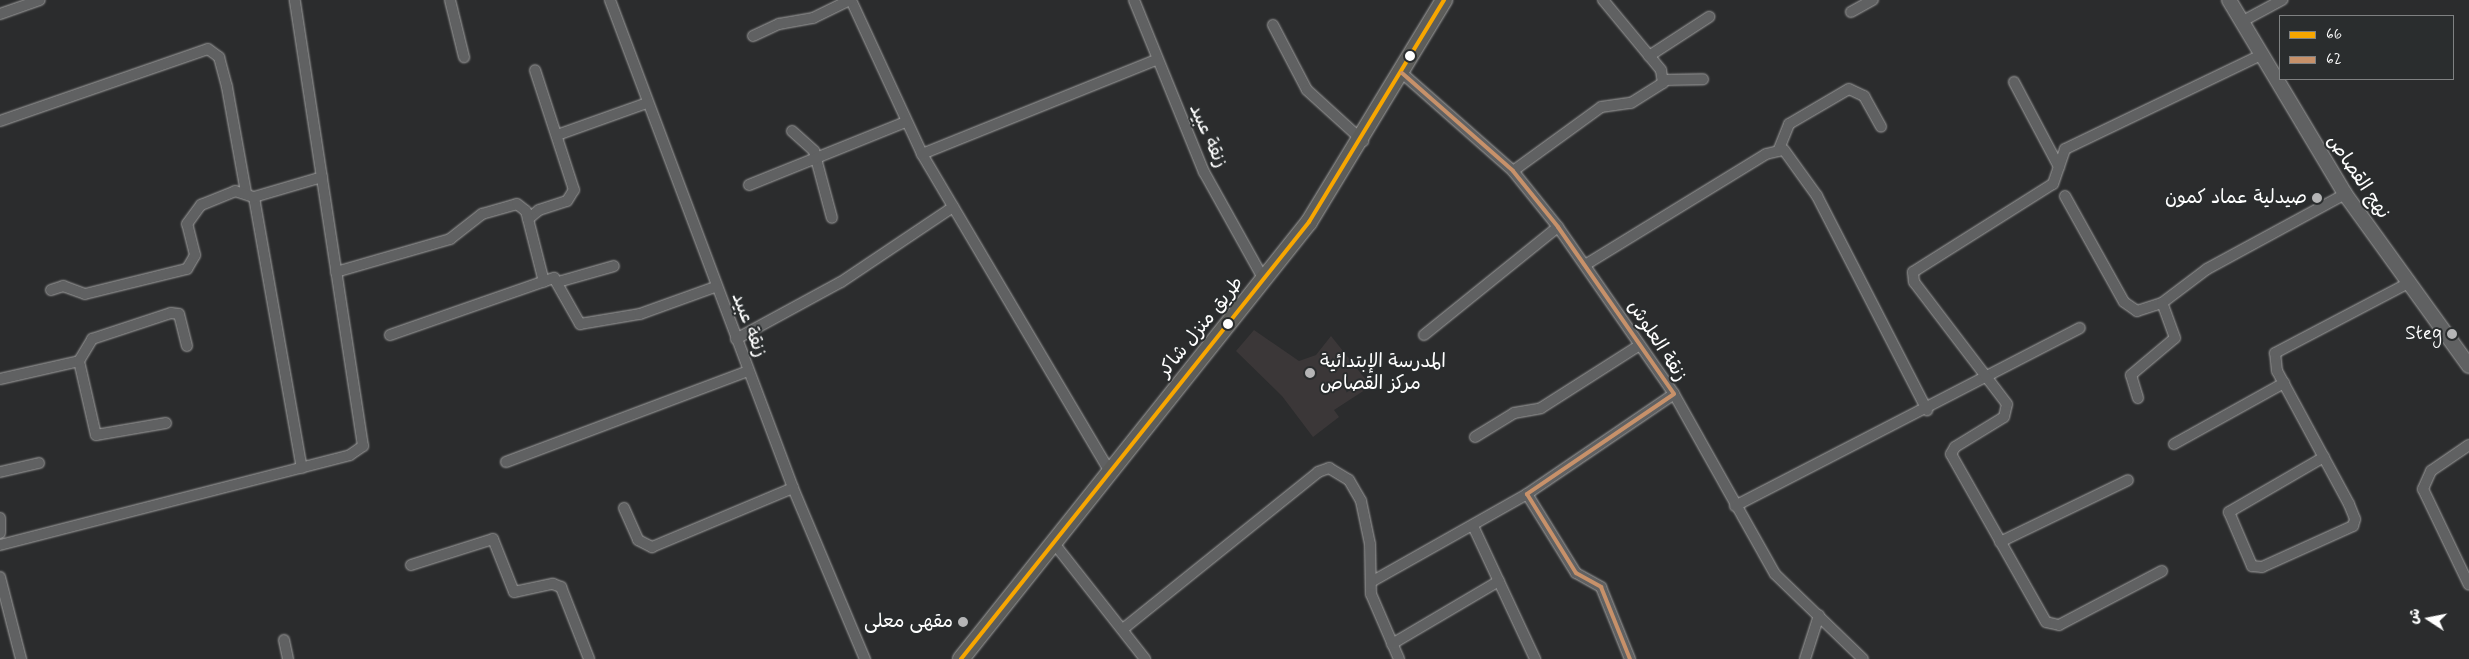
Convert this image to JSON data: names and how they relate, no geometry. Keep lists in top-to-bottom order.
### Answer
{
  "streets": {
    "main road": ["طريق منزل شاكر"],
    "street": ["زنقة عبيد", "نهج القصاص", "زنقة العلوش"]
  },
  "crossings": [
    ["زنقة عبيد", "طريق منزل شاكر"],
    ["طريق منزل شاكر", "زنقة العلوش"]
  ],
  "places": [
    "صيدلية عماد كمون",
    "Steg",
    "المدرسة الإبتدائية مركز القصاص",
    "مقهى معلى"
  ],
  "lines": ["transit line 66", "transit line 62"],
  "legend": ["66", "62"],
  "north": "left"
}
